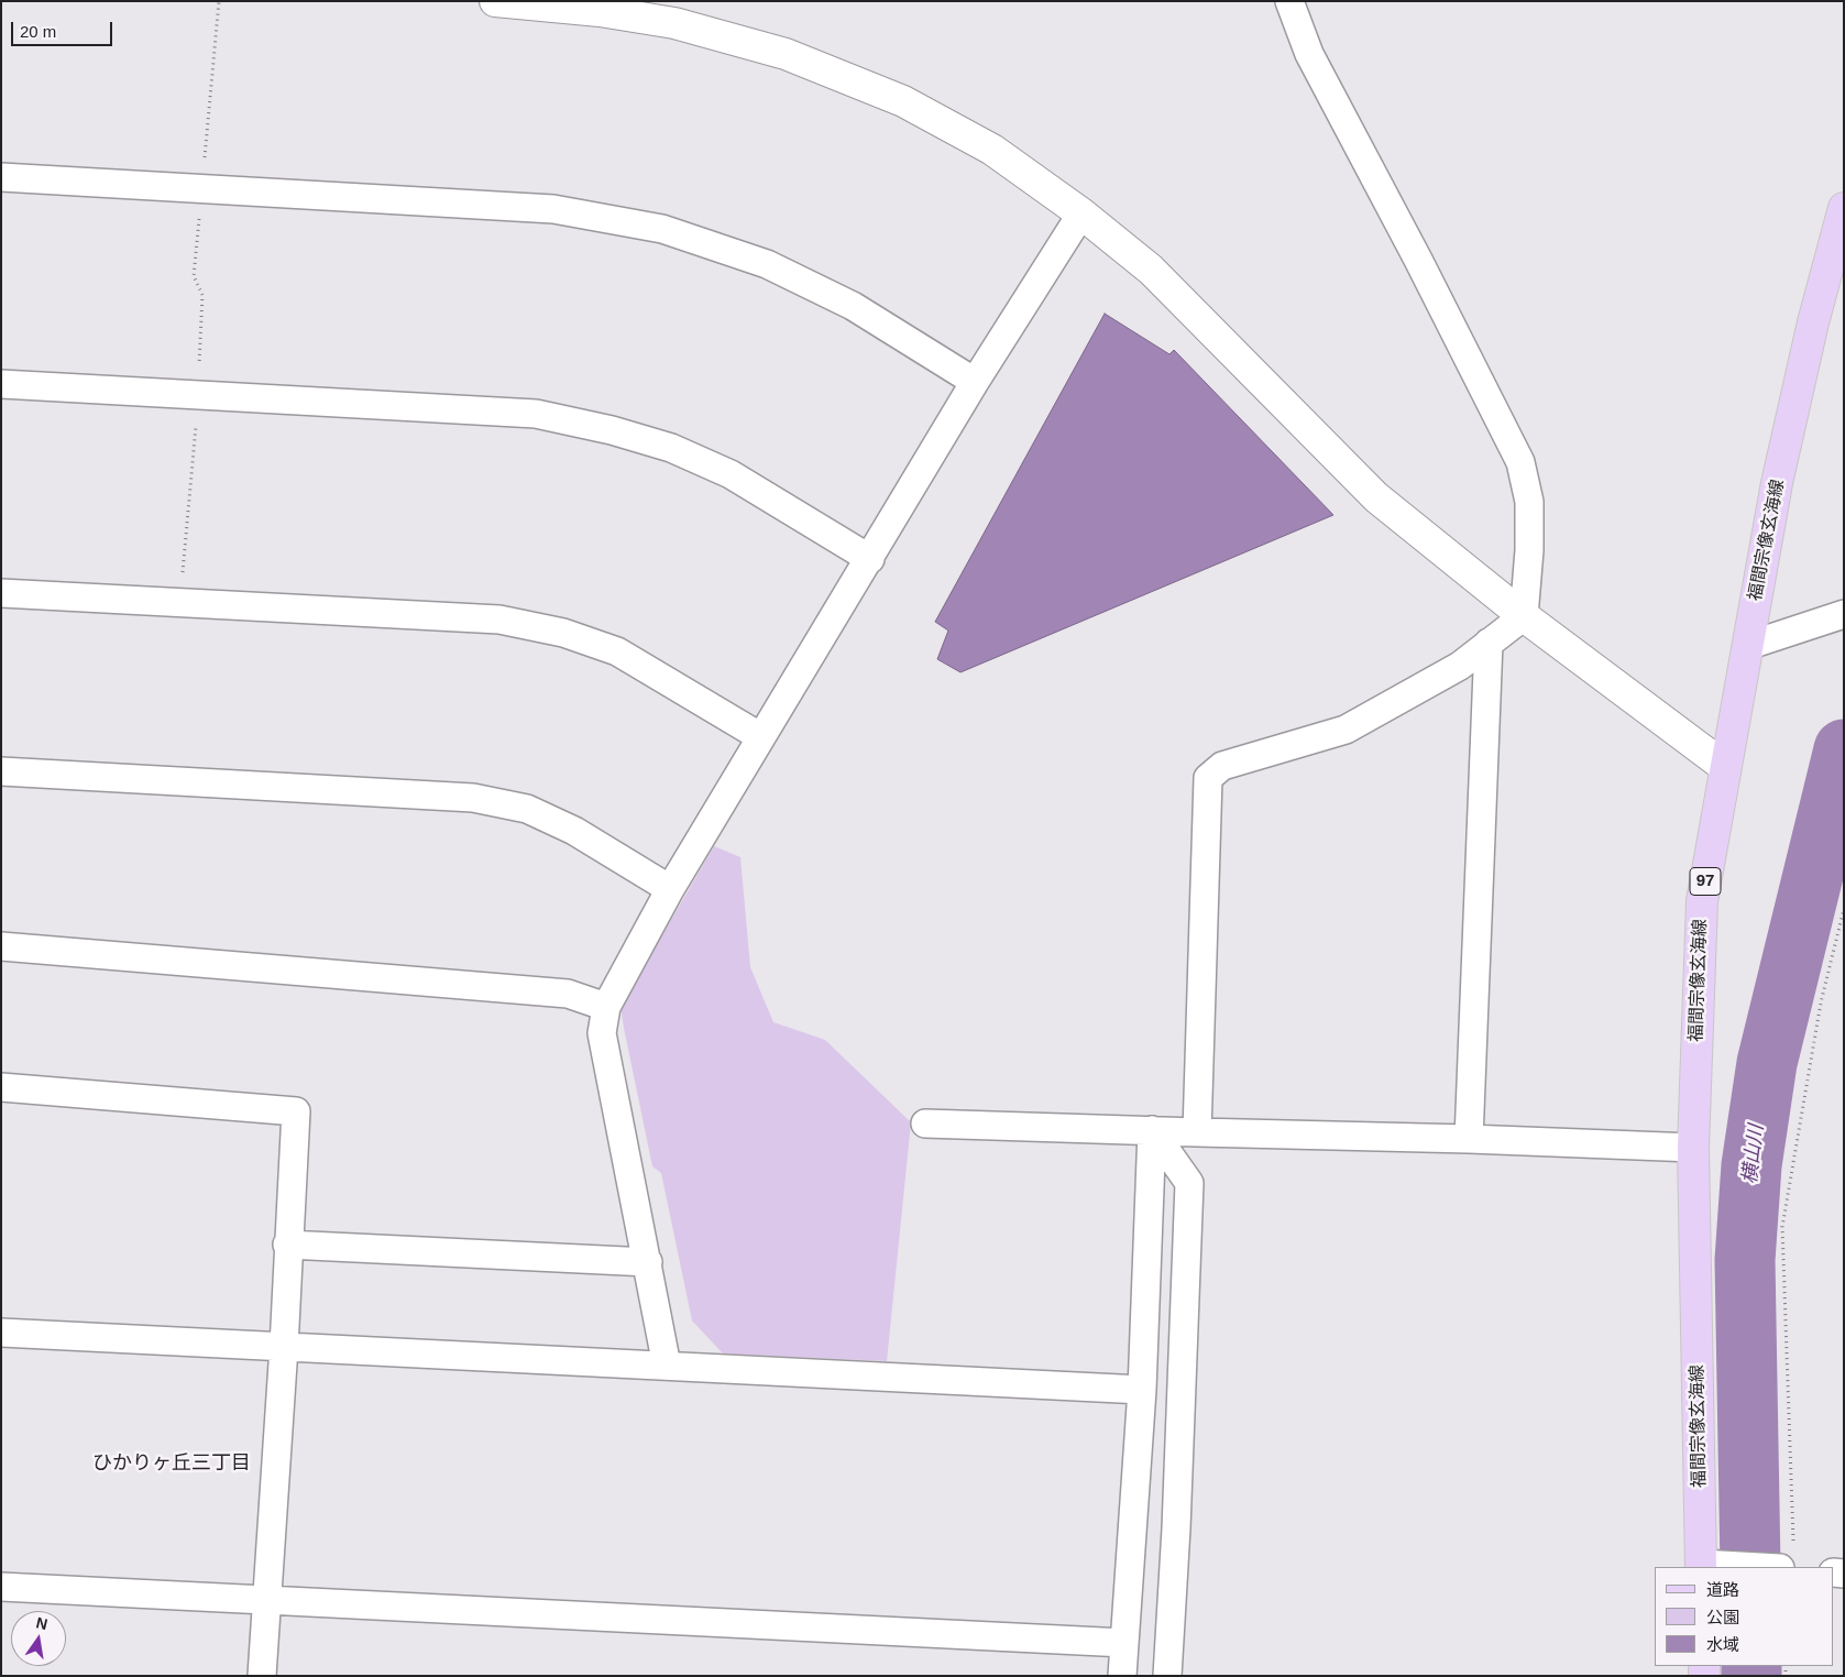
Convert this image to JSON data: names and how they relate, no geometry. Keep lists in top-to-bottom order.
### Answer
{
  "streets": {
    "main road": ["福間宗像玄海線", "97"]
  },
  "districts": ["ひかりヶ丘三丁目"],
  "water": ["横山川"],
  "legend": ["道路", "公園", "水域"],
  "scale_bar": "20 m",
  "north": "top"
}
